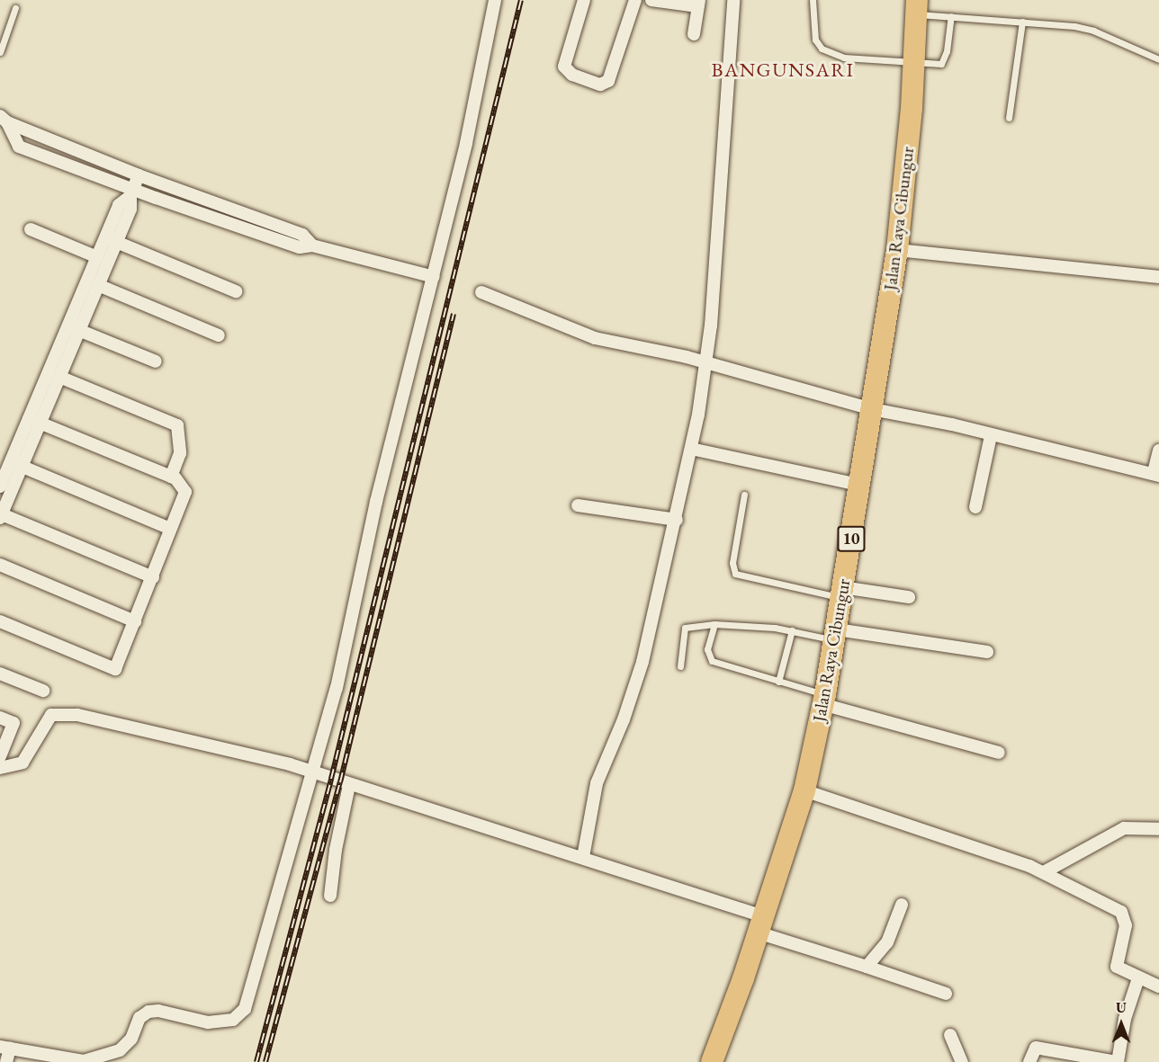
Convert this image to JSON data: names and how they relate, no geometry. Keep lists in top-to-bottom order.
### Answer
{
  "streets": {
    "highway": ["Jalan Raya Cibungur", "10"]
  },
  "districts": ["BANGUNSARI"],
  "north": "top"
}
